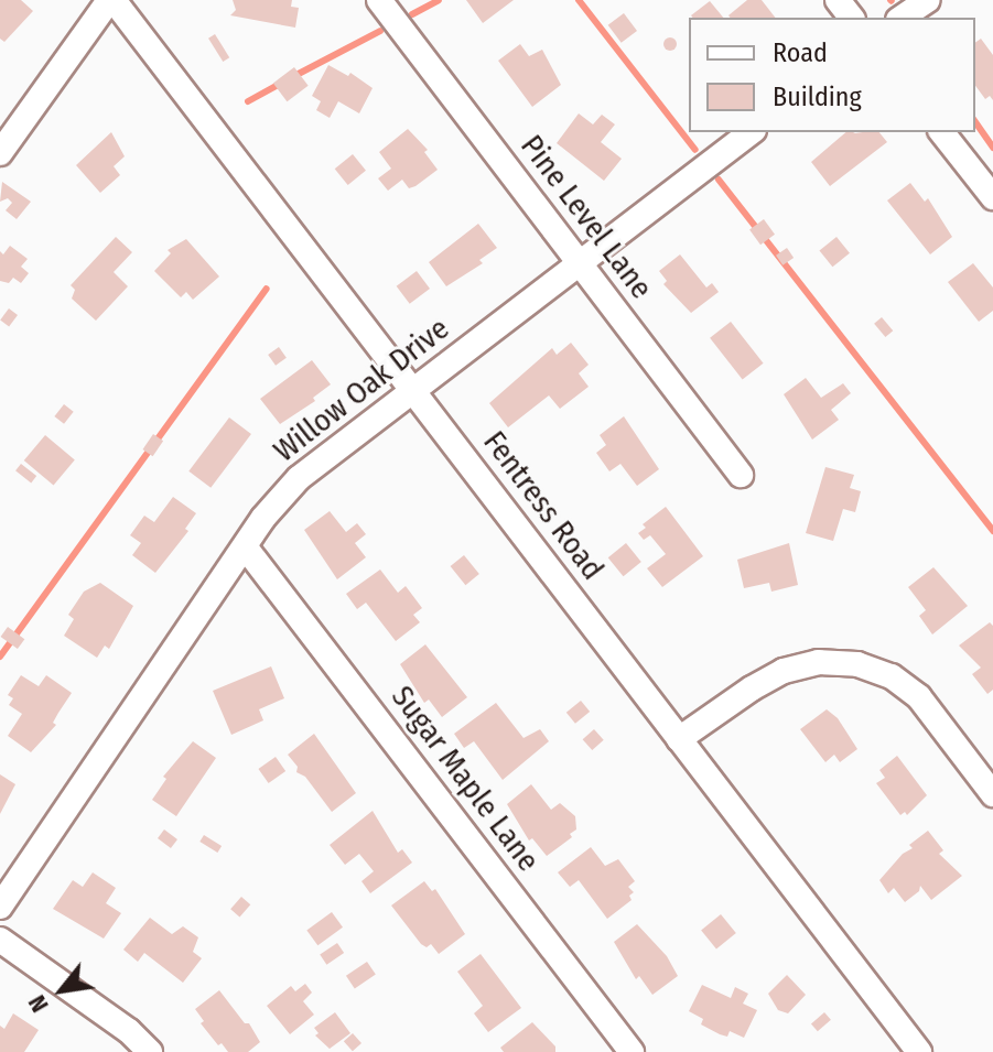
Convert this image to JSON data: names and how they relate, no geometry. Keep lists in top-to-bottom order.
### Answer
{
  "streets": {
    "street": [
      "Pine Level Lane",
      "Willow Oak Drive",
      "Fentress Road",
      "Sugar Maple Lane"
    ]
  },
  "crossings": [
    ["Pine Level Lane", "Willow Oak Drive"],
    ["Willow Oak Drive", "Fentress Road"],
    ["Willow Oak Drive", "Sugar Maple Lane"]
  ],
  "legend": ["Road", "Building"],
  "north": "bottom left"
}
